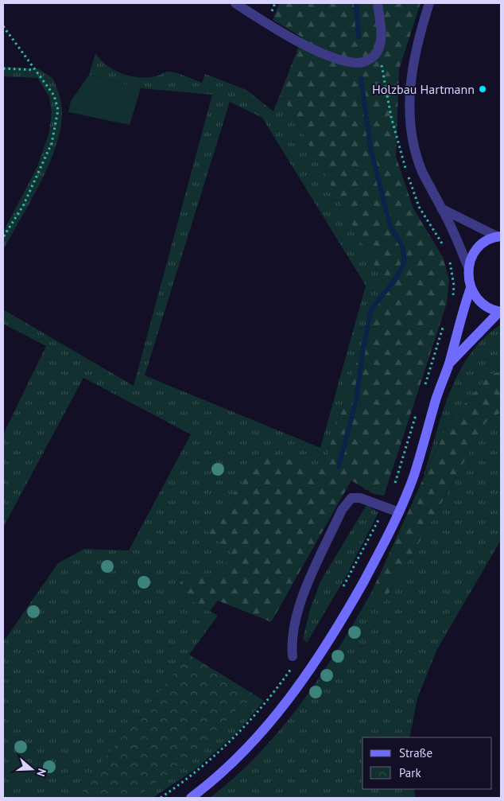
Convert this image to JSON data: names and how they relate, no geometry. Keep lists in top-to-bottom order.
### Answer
{
  "places": ["Holzbau Hartmann"],
  "legend": ["Straße", "Park"],
  "north": "right"
}
